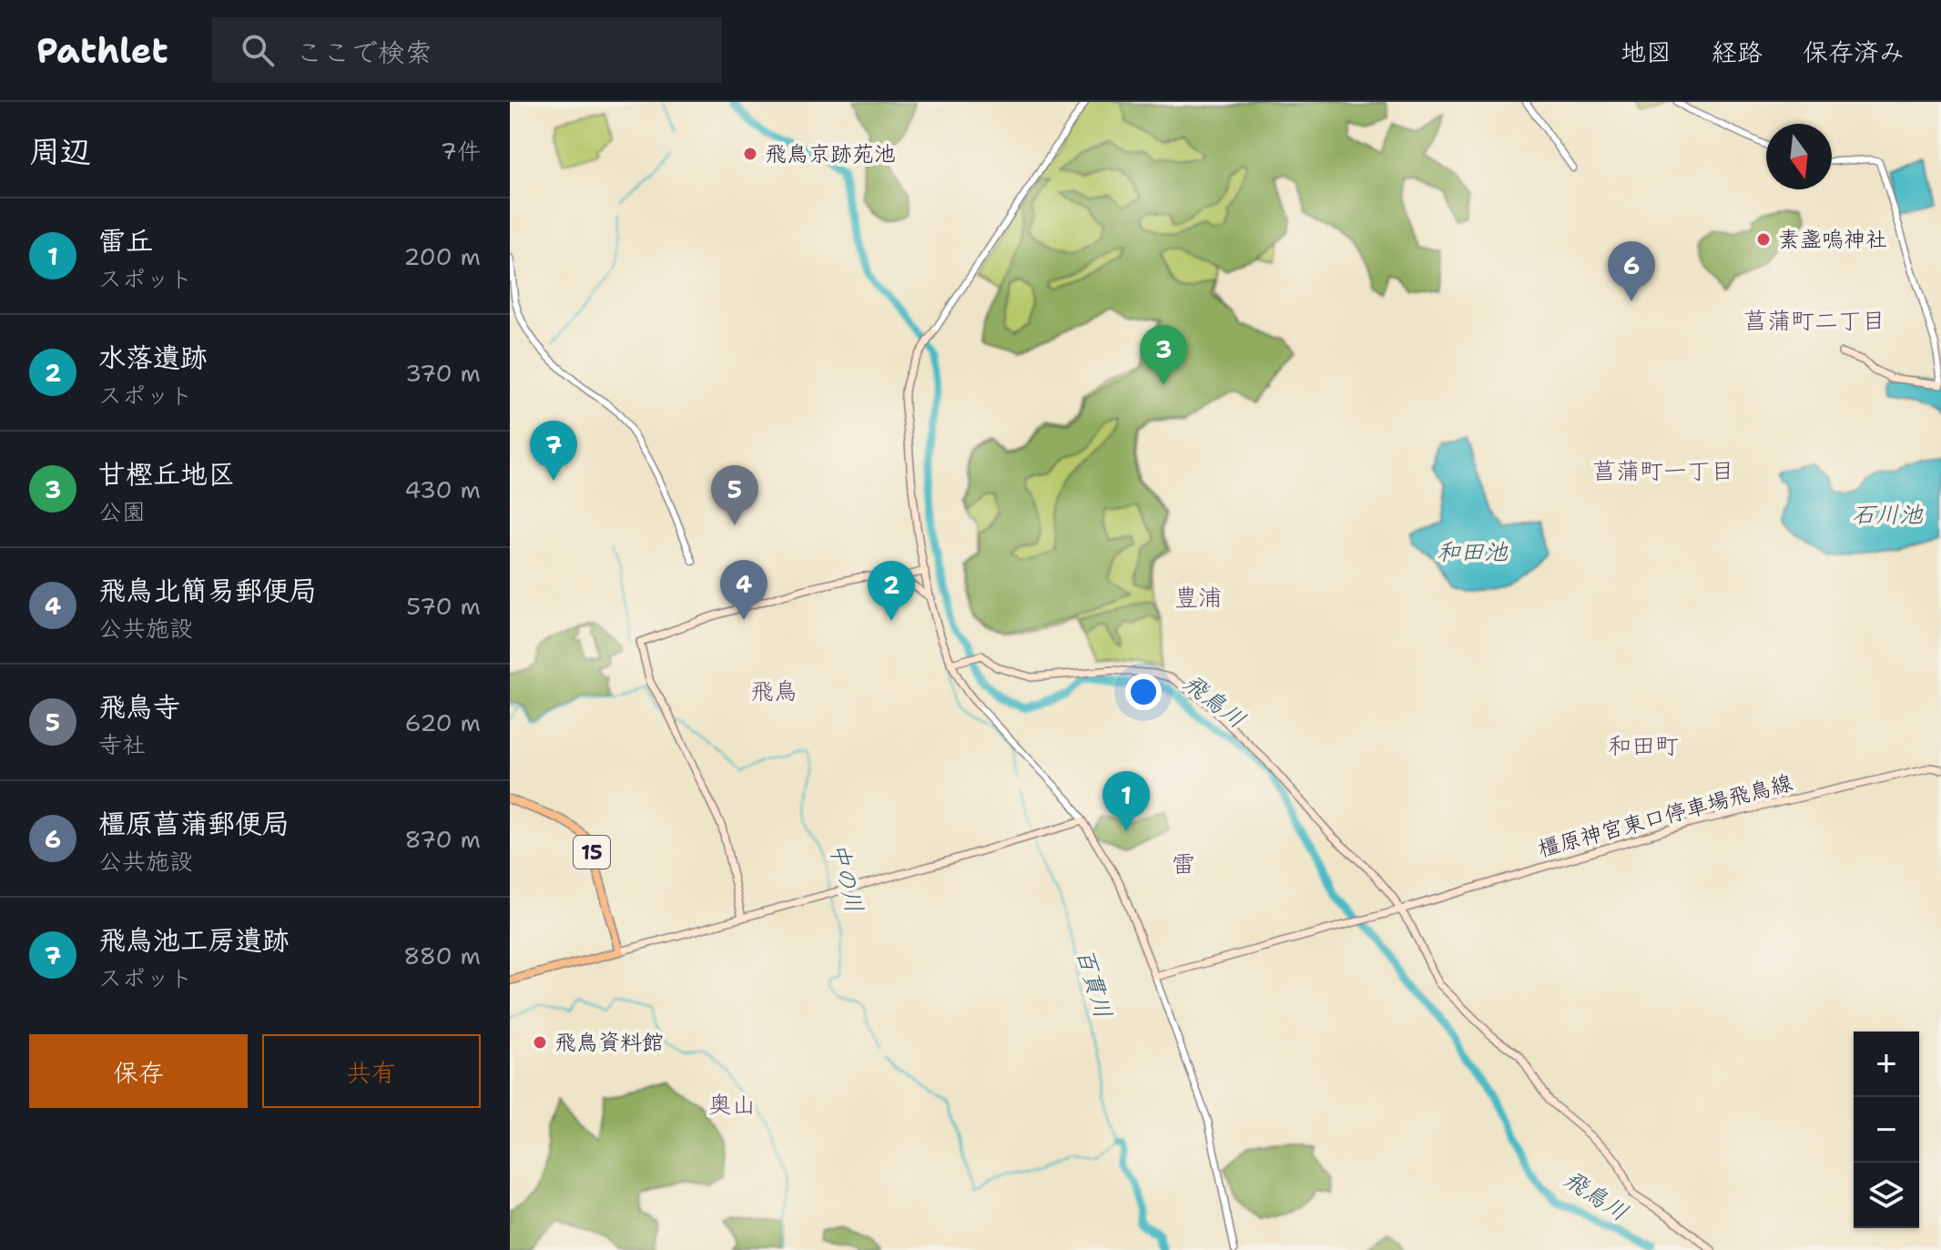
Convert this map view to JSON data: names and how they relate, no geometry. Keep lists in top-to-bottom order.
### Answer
{
  "streets": {
    "main road": ["橿原神宮東口停車場飛鳥線", "15"]
  },
  "districts": [
    "菖蒲町二丁目",
    "菖蒲町一丁目",
    "豊浦",
    "飛鳥",
    "和田町",
    "雷",
    "奥山"
  ],
  "water": [
    "石川池",
    "和田池",
    "飛鳥川",
    "中の川",
    "百貫川"
  ],
  "places": ["飛鳥京跡苑池", "素盞嗚神社", "飛鳥資料館"],
  "north": "bottom",
  "page": {
    "header": "Pathlet",
    "search": "ここで検索",
    "nav": ["地図", "経路", "保存済み"],
    "heading": ["周辺", "7件"],
    "list": [
      {
        "mark": "1",
        "name": "雷丘",
        "note": "スポット",
        "value": "200 m"
      },
      {
        "mark": "2",
        "name": "水落遺跡",
        "note": "スポット",
        "value": "370 m"
      },
      {
        "mark": "3",
        "name": "甘樫丘地区",
        "note": "公園",
        "value": "430 m"
      },
      {
        "mark": "4",
        "name": "飛鳥北簡易郵便局",
        "note": "公共施設",
        "value": "570 m"
      },
      {
        "mark": "5",
        "name": "飛鳥寺",
        "note": "寺社",
        "value": "620 m"
      },
      {
        "mark": "6",
        "name": "橿原菖蒲郵便局",
        "note": "公共施設",
        "value": "870 m"
      },
      {
        "mark": "7",
        "name": "飛鳥池工房遺跡",
        "note": "スポット",
        "value": "880 m"
      }
    ],
    "pins": [
      "6",
      "3",
      "7",
      "5",
      "4",
      "2",
      "1"
    ],
    "buttons": ["保存", "共有"],
    "map_buttons": ["+", "−"]
  }
}
